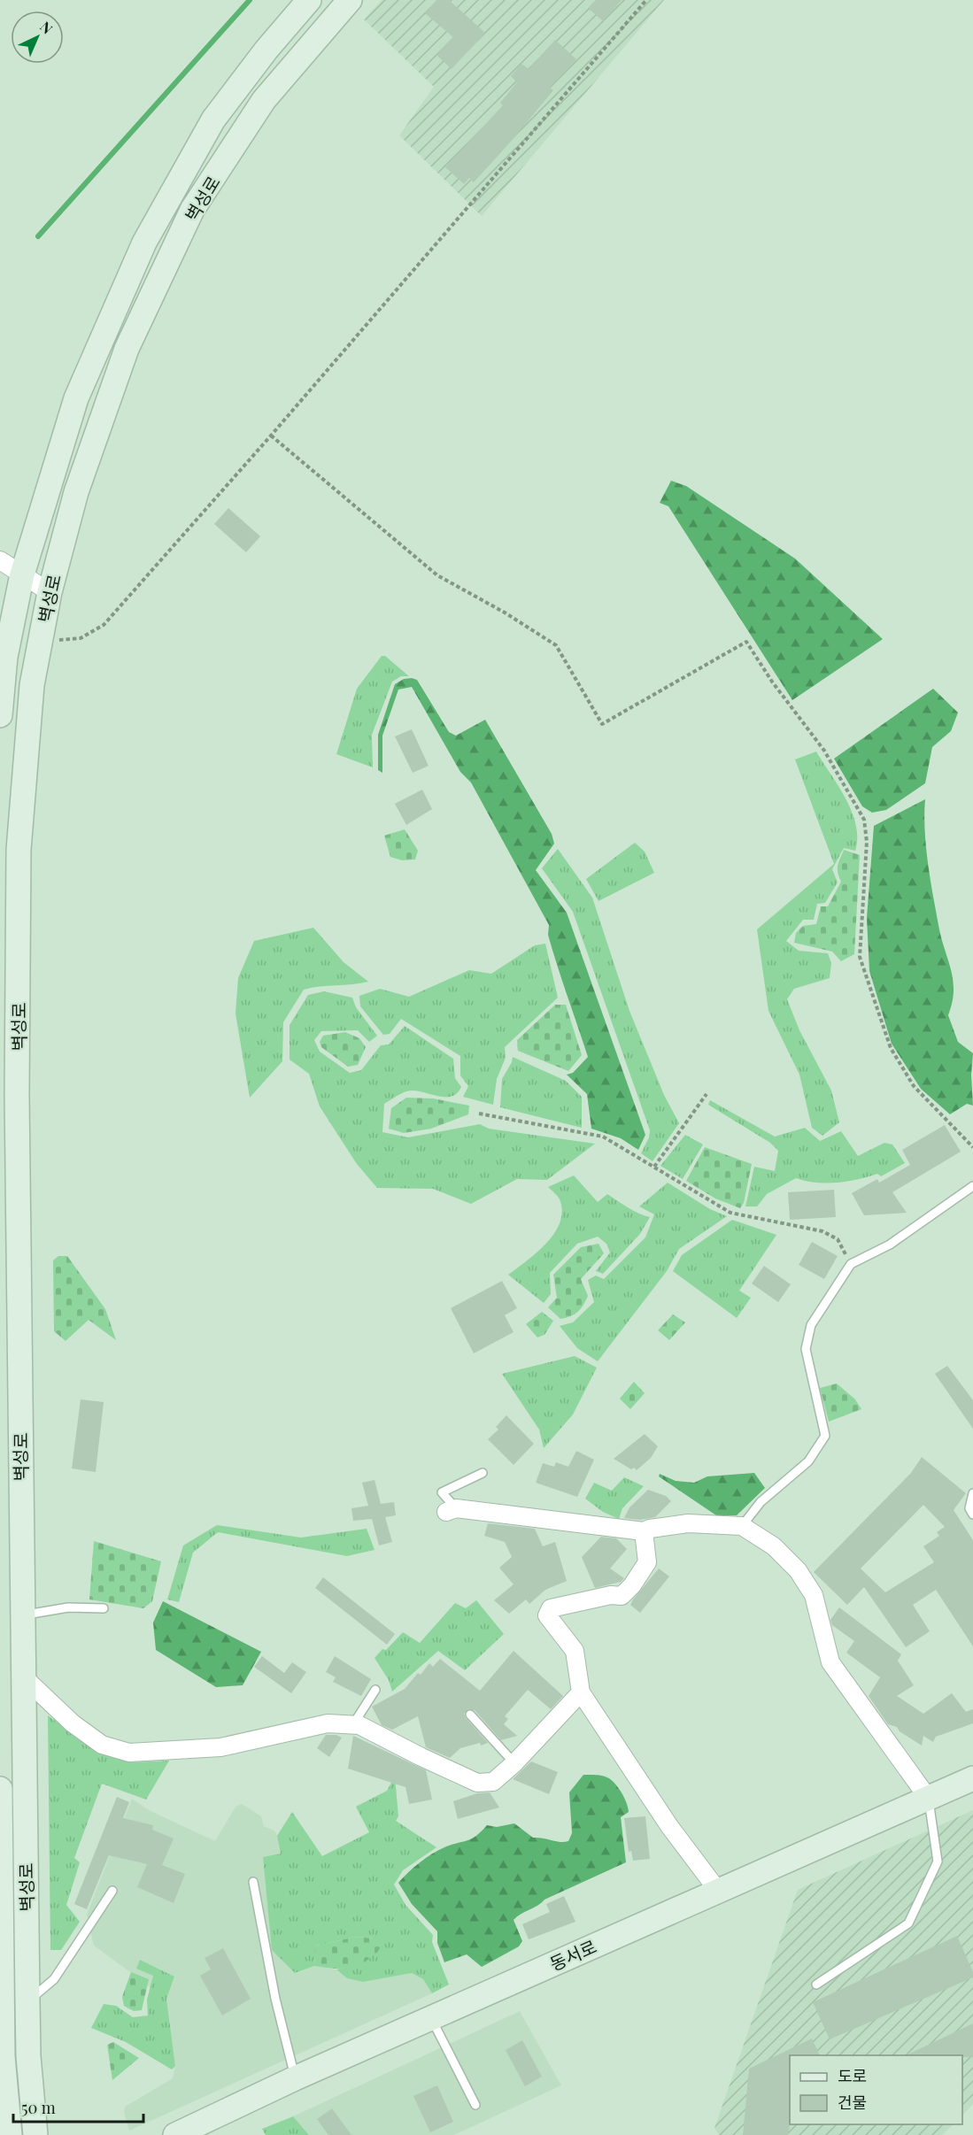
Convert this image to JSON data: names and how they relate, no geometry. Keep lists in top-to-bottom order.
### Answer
{
  "streets": {
    "main road": ["벽성로", "동서로"]
  },
  "legend": ["도로", "건물"],
  "scale_bar": "50 m",
  "north": "top right"
}
